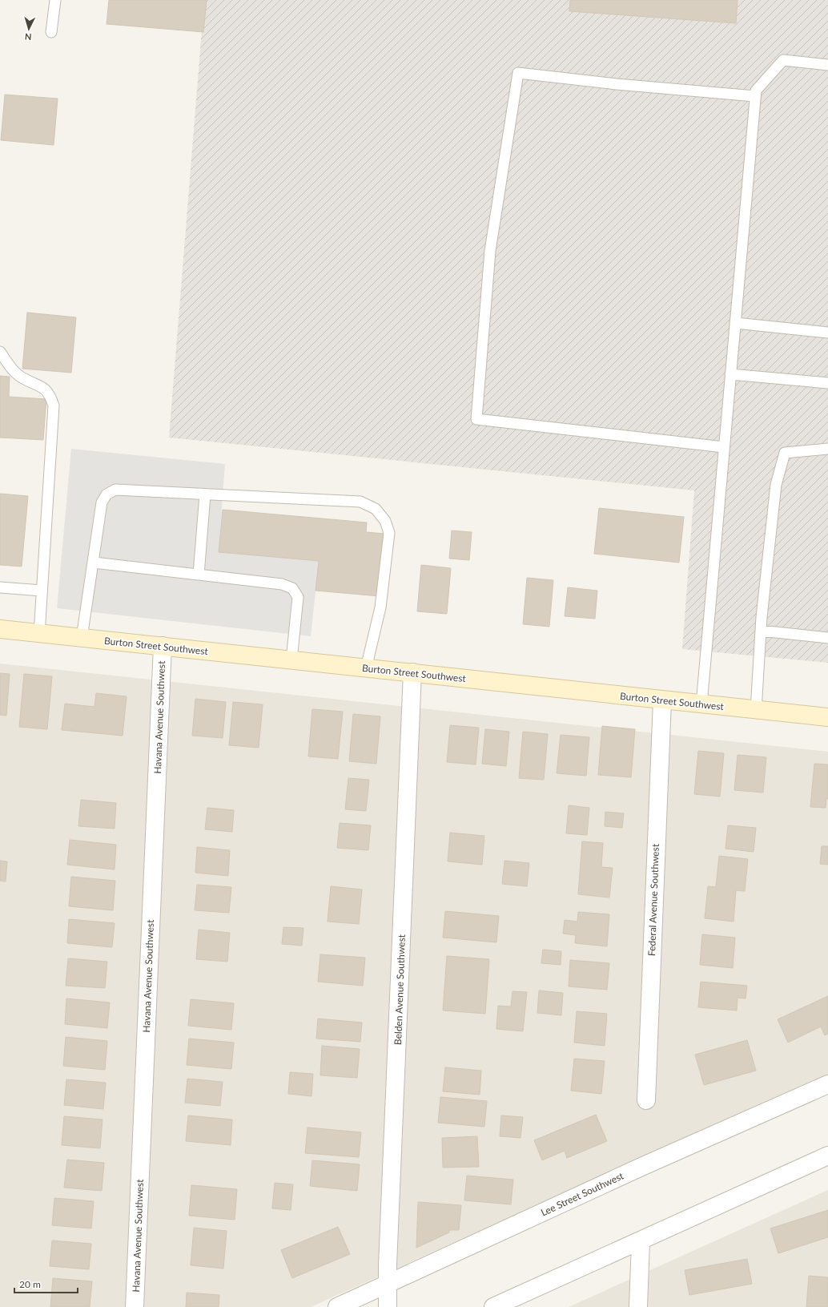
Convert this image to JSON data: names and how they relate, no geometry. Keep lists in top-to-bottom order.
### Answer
{
  "streets": {
    "main road": ["Burton Street Southwest"],
    "street": [
      "Havana Avenue Southwest",
      "Federal Avenue Southwest",
      "Belden Avenue Southwest",
      "Lee Street Southwest"
    ]
  },
  "crossings": [
    ["Burton Street Southwest", "Havana Avenue Southwest"],
    ["Burton Street Southwest", "Federal Avenue Southwest"],
    ["Burton Street Southwest", "Belden Avenue Southwest"],
    ["Belden Avenue Southwest", "Lee Street Southwest"]
  ],
  "scale_bar": "20 m",
  "north": "bottom"
}
